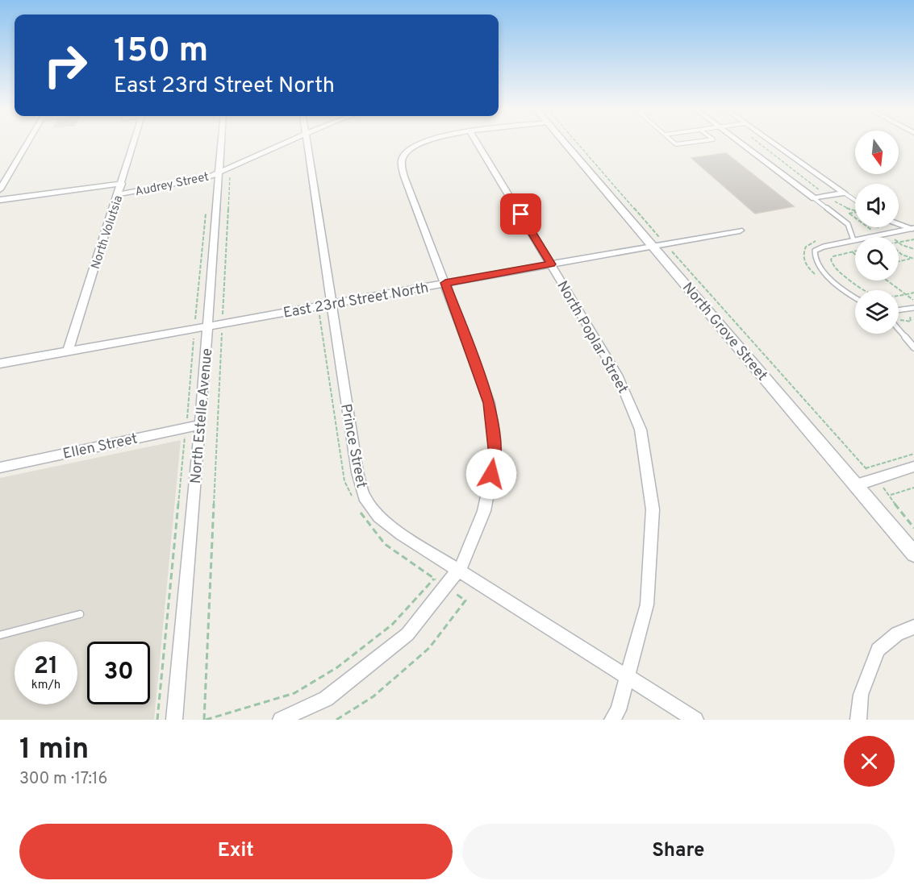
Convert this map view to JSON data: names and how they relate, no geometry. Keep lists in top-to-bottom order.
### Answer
{
  "streets": {
    "street": [
      "Audrey Street",
      "North Volutsia",
      "East 23rd Street North",
      "North Grove Street",
      "North Poplar Street",
      "North Estelle Avenue",
      "Ellen Street",
      "Prince Street"
    ]
  },
  "crossings": [
    ["Audrey Street", "North Volutsia"],
    ["Audrey Street", "North Estelle Avenue"],
    ["North Volutsia", "East 23rd Street North"],
    ["East 23rd Street North", "North Grove Street"],
    ["East 23rd Street North", "North Poplar Street"],
    ["East 23rd Street North", "North Estelle Avenue"],
    ["East 23rd Street North", "Prince Street"],
    ["North Poplar Street", "Prince Street"],
    ["North Estelle Avenue", "Ellen Street"]
  ],
  "north": "bottom",
  "page": {
    "turn": ["150 m", "East 23rd Street North"],
    "speed": "21 km/h",
    "limit": "30",
    "heading": ["1 min", "300 m · 17:16"],
    "buttons": ["Exit", "Share"]
  }
}
